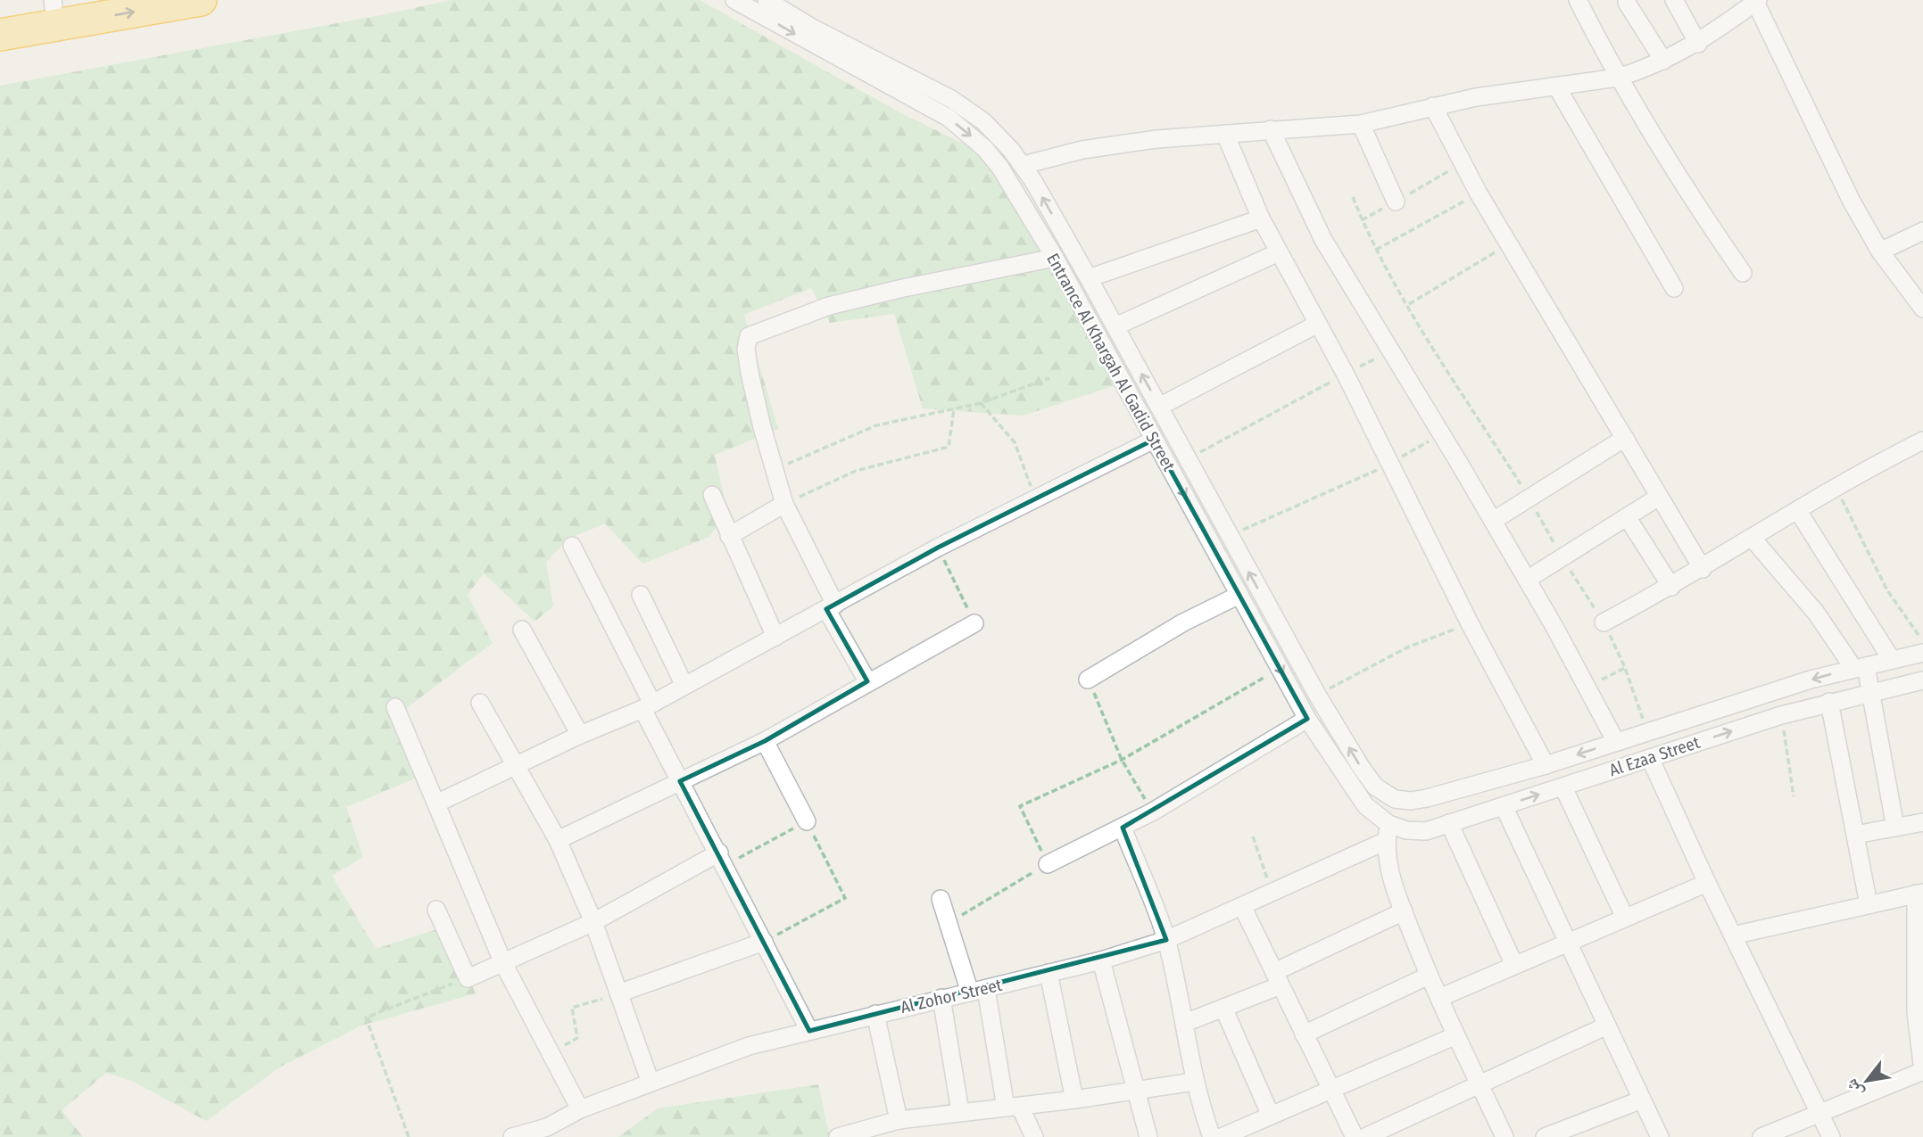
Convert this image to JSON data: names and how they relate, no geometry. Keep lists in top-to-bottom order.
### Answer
{
  "streets": {
    "street": ["Entrance Al Khargah Al Gadid Street", "Al Ezaa Street", "Al Zohor Street"]
  },
  "crossings": [
    ["Entrance Al Khargah Al Gadid Street", "Al Ezaa Street"],
    ["Entrance Al Khargah Al Gadid Street", "Al Zohor Street"],
    ["Al Ezaa Street", "Al Zohor Street"]
  ],
  "north": "bottom left"
}
